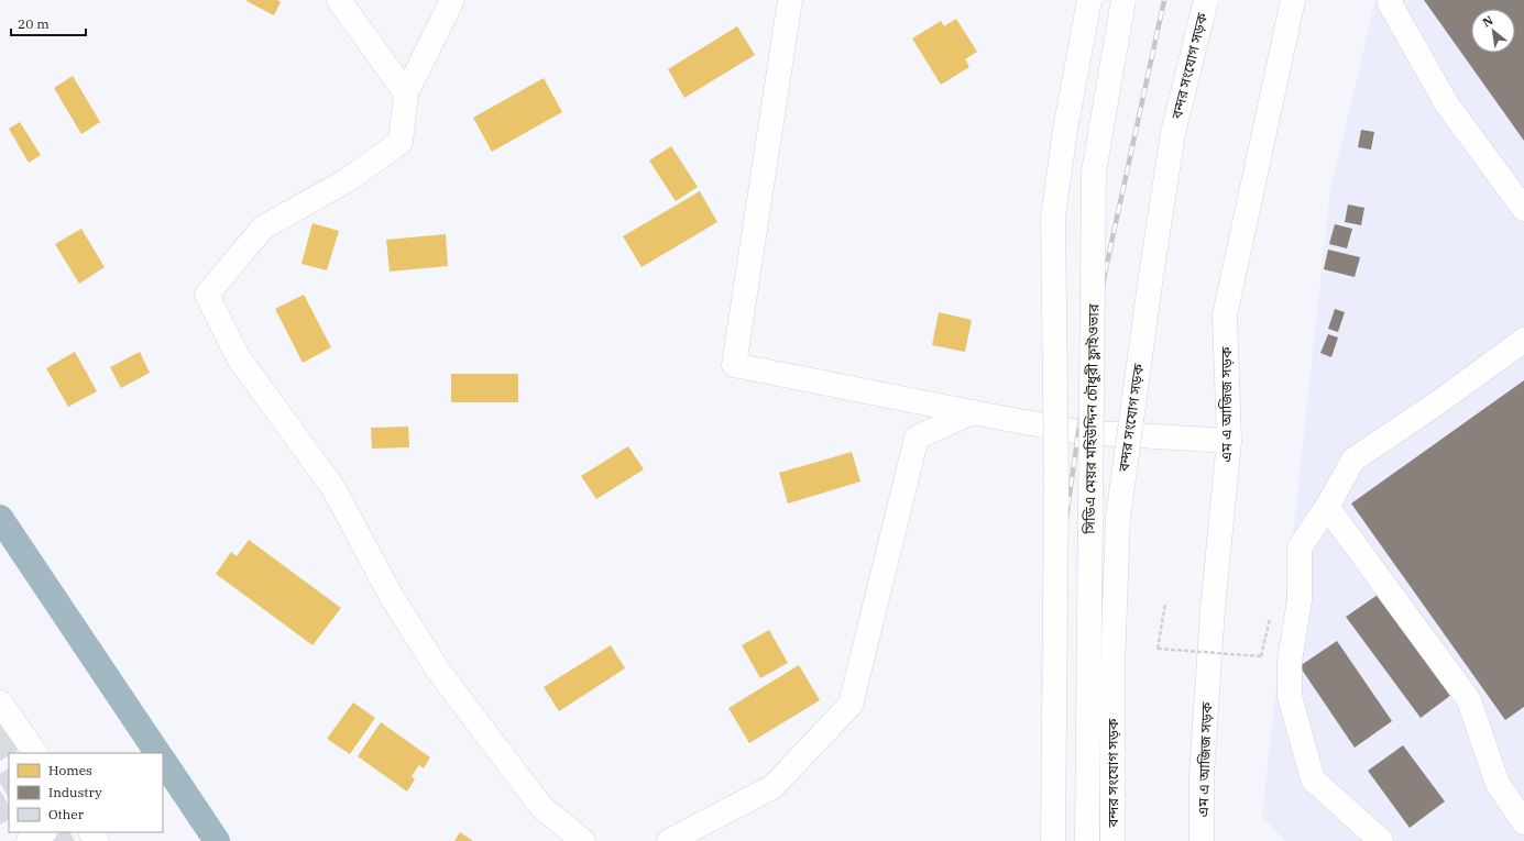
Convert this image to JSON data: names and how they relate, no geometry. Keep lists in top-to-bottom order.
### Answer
{
  "streets": {
    "main road": ["বন্দর সংযোগ সড়ক", "এম এ আজিজ সড়ক", "সিডিএ মেয়র মহিউদ্দিন চৌধুরী ফ্লাইওভার"]
  },
  "legend": ["Homes", "Industry", "Other"],
  "scale_bar": "20 m",
  "north": "top left"
}
